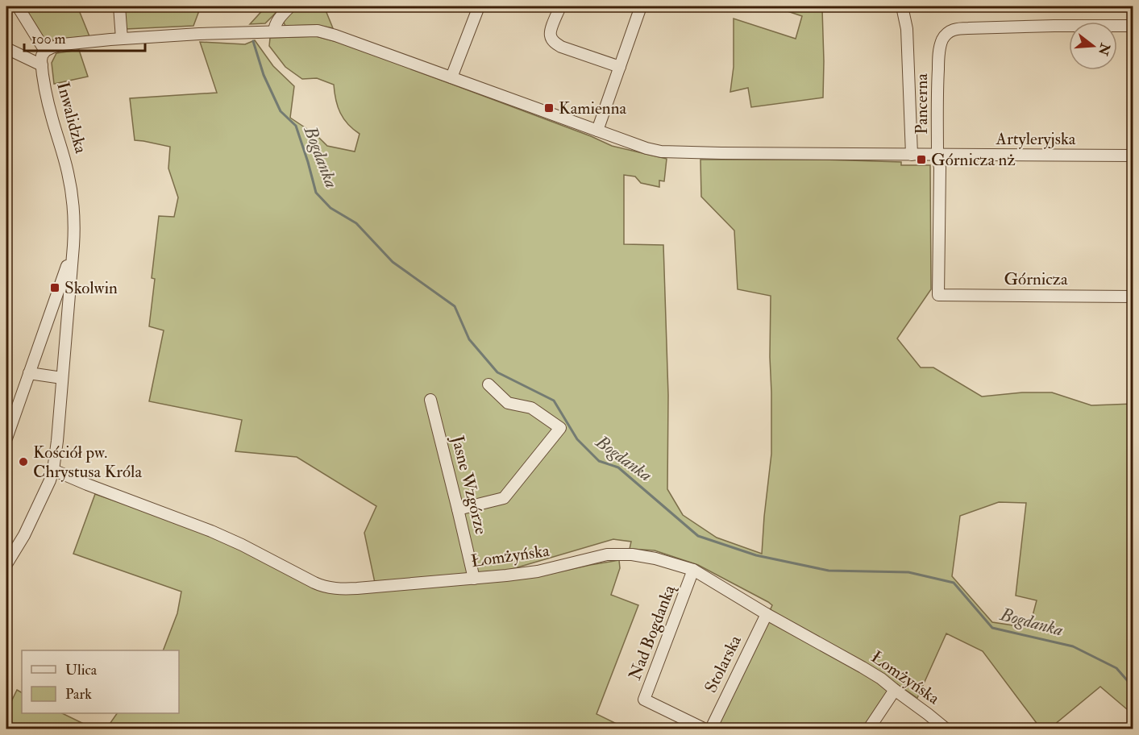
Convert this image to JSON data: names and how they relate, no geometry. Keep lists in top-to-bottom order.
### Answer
{
  "streets": {
    "street": [
      "Pancerna",
      "Inwalidzka",
      "Artyleryjska",
      "Górnicza",
      "Jasne Wzgórze",
      "Łomżyńska",
      "Nad Bogdanką",
      "Stolarska"
    ]
  },
  "crossings": [
    ["Pancerna", "Artyleryjska"],
    ["Pancerna", "Górnicza"],
    ["Inwalidzka", "Łomżyńska"],
    ["Jasne Wzgórze", "Łomżyńska"],
    ["Łomżyńska", "Nad Bogdanką"],
    ["Łomżyńska", "Stolarska"]
  ],
  "water": ["Bogdanka"],
  "places": {
    "transit": ["Kamienna", "Górnicza nż", "Skolwin"],
    "other": ["Kościół pw. Chrystusa Króla"]
  },
  "legend": ["Ulica", "Park"],
  "scale_bar": "100 m",
  "north": "right"
}
